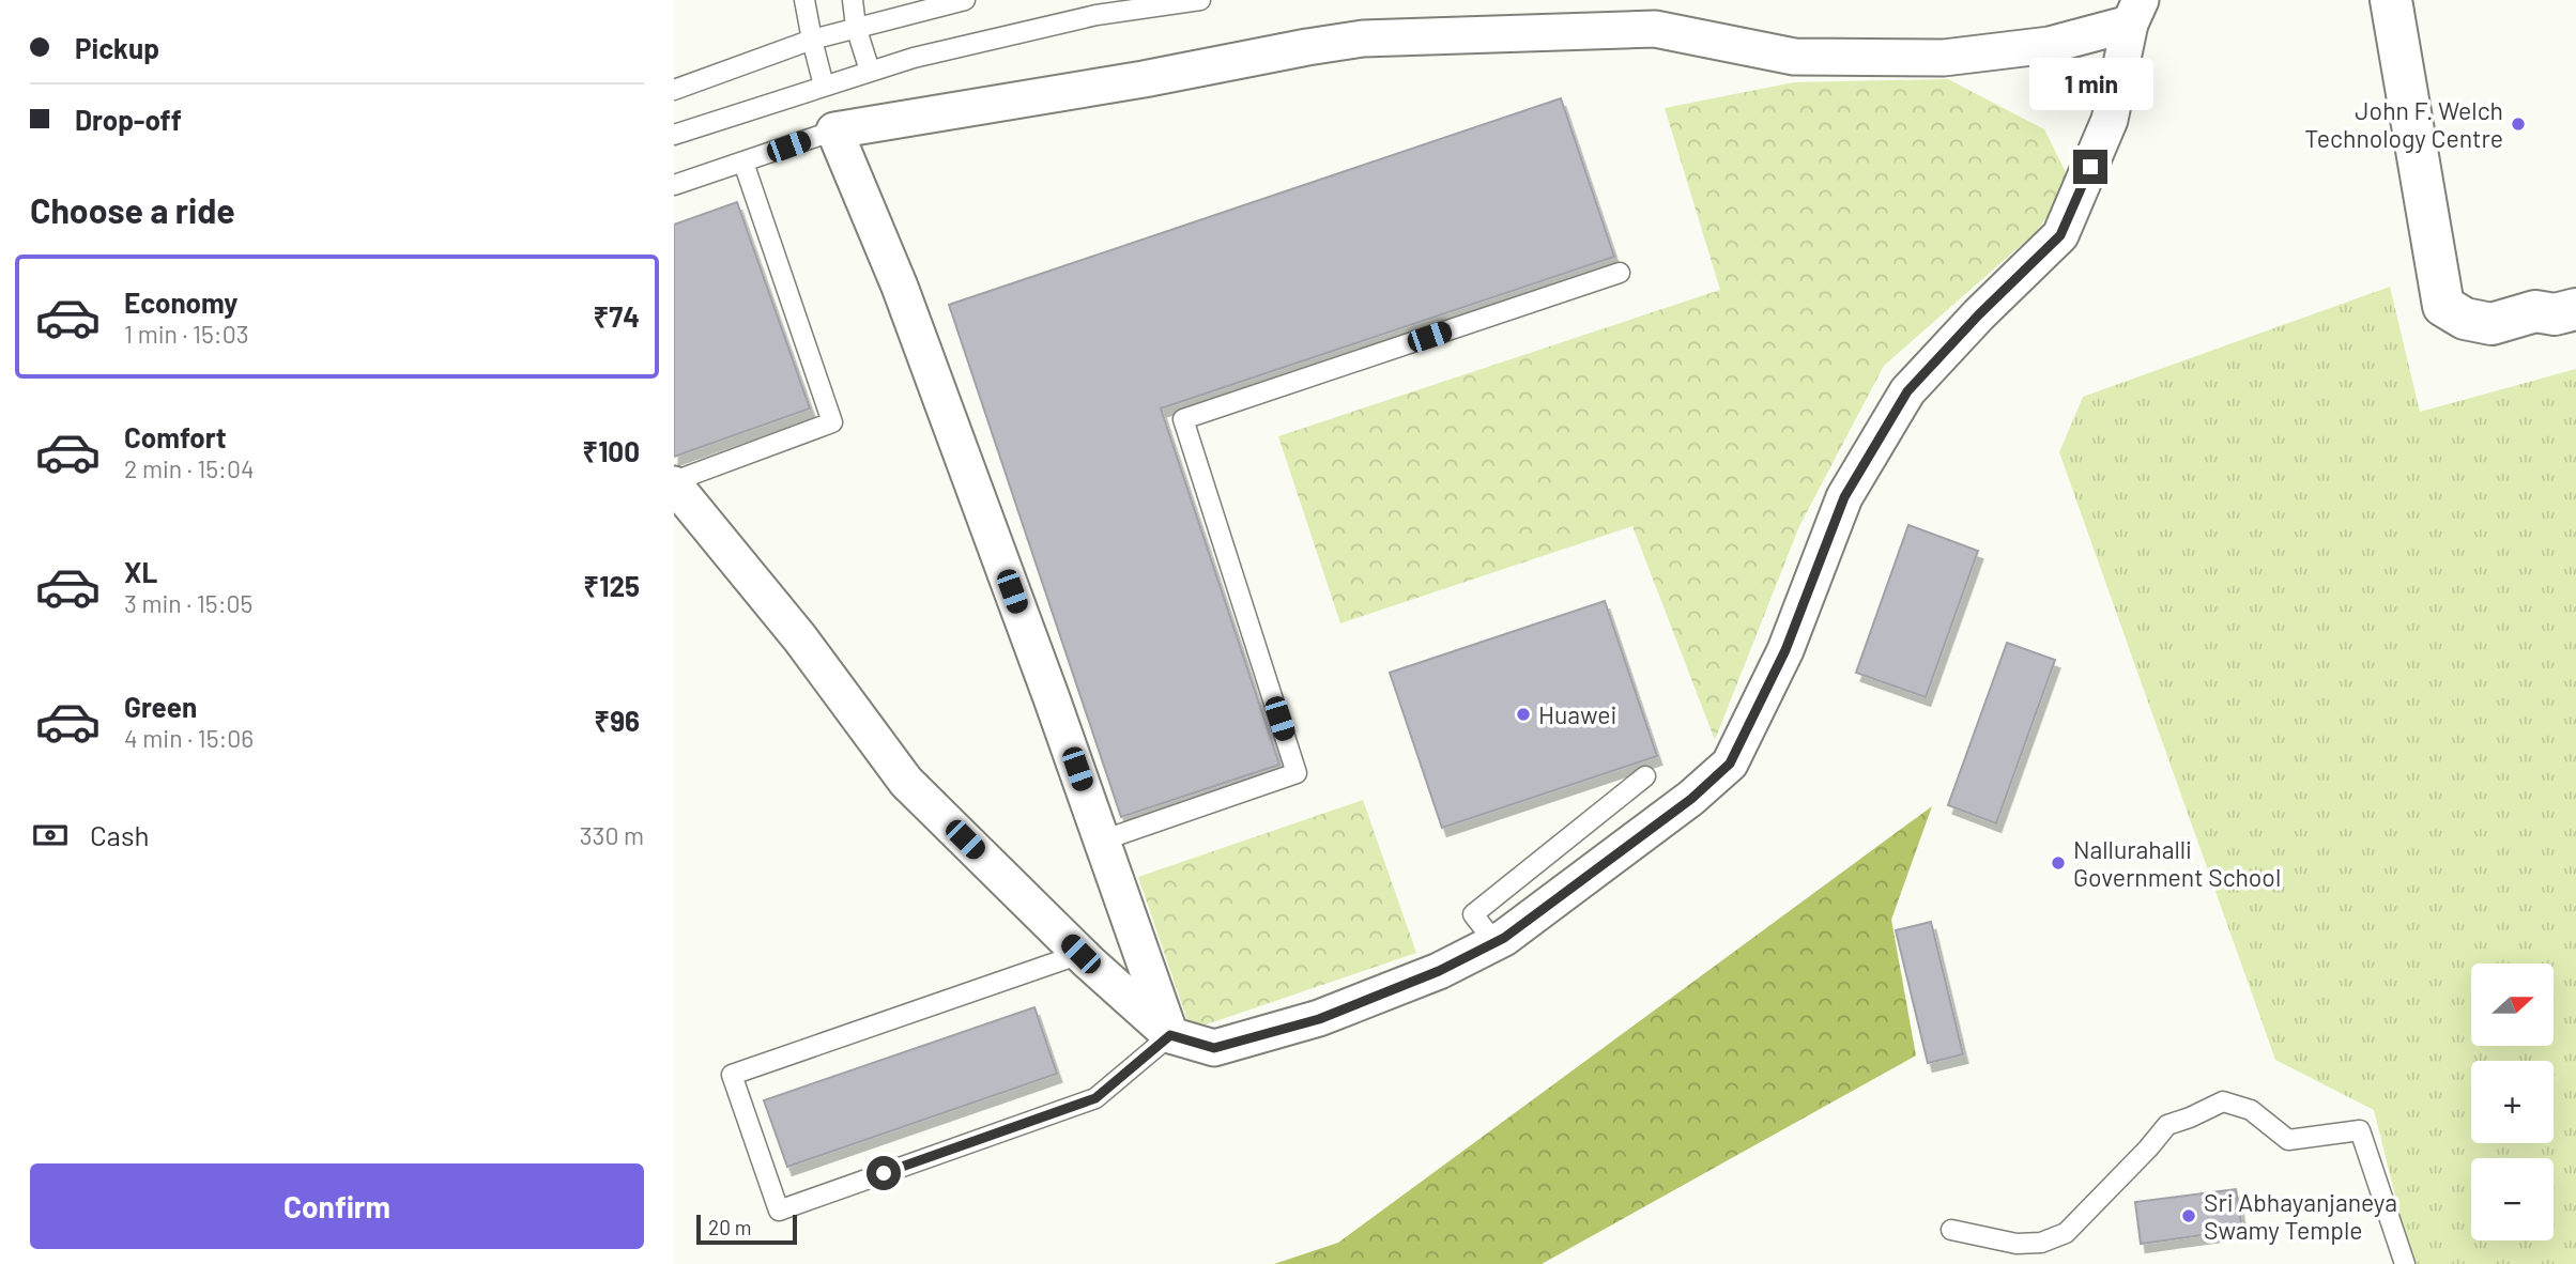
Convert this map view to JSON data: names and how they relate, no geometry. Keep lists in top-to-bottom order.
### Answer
{
  "places": [
    "John F. Welch Technology Centre",
    "Huawei",
    "Nallurahalli Government School",
    "Sri Abhayanjaneya Swamy Temple"
  ],
  "scale_bar": "20 m",
  "north": "right",
  "page": {
    "banner": ["Pickup", "Drop-off"],
    "bubble": "1 min",
    "heading": "Choose a ride",
    "list": [
      {
        "name": "Economy",
        "note": "1 min · 15:03",
        "value": "₹74"
      },
      {
        "name": "Comfort",
        "note": "2 min · 15:04",
        "value": "₹100"
      },
      {
        "name": "XL",
        "note": "3 min · 15:05",
        "value": "₹125"
      },
      {
        "name": "Green",
        "note": "4 min · 15:06",
        "value": "₹96"
      }
    ],
    "pay": ["Cash", "330 m"],
    "map_buttons": ["+", "−"],
    "buttons": "Confirm",
    "scale": "20 m"
  }
}
